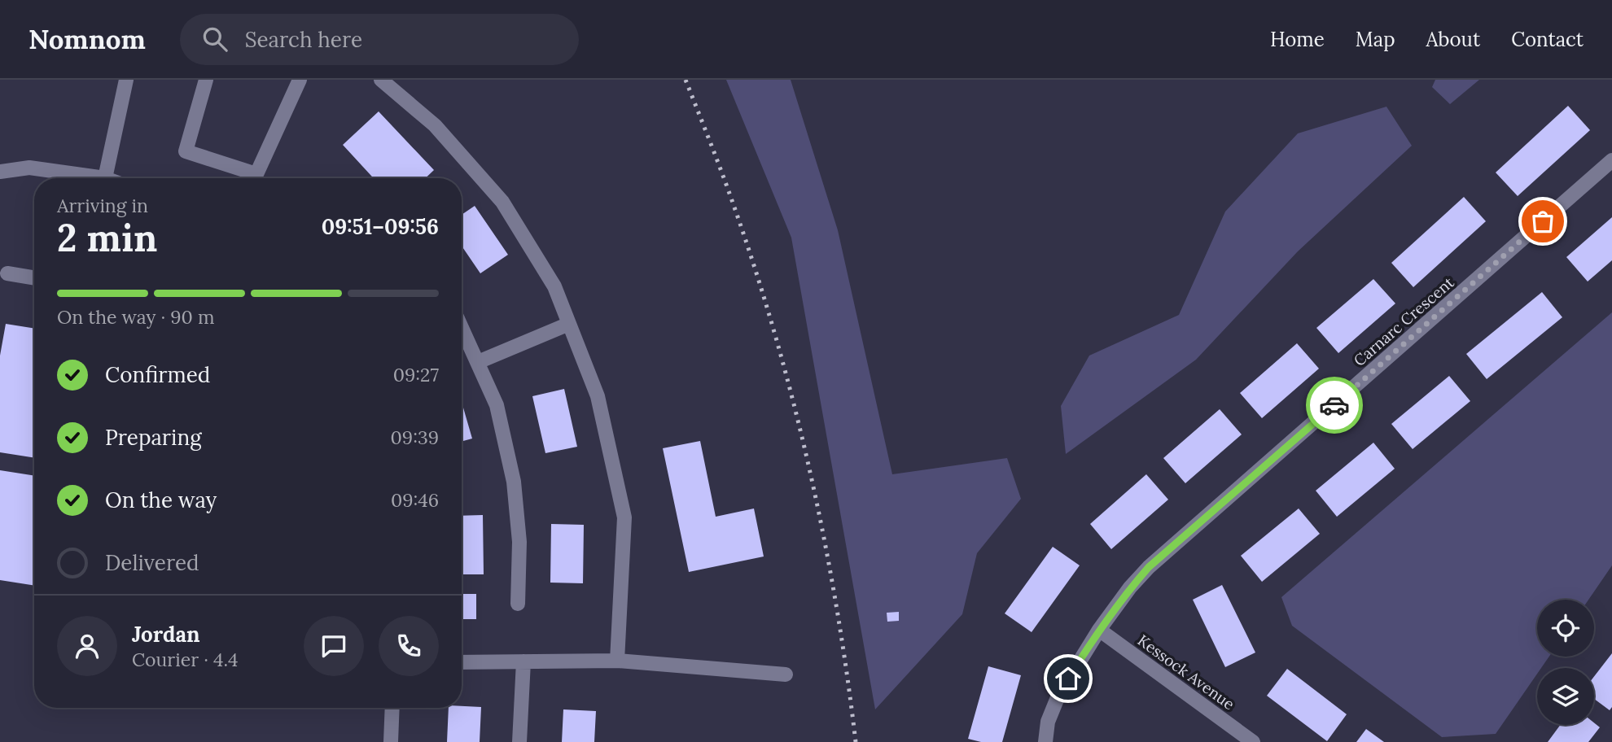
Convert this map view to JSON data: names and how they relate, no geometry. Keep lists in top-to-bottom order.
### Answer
{
  "streets": {
    "street": ["Carnarc Crescent", "Kessock Avenue"]
  },
  "crossings": [
    ["Carnarc Crescent", "Kessock Avenue"]
  ],
  "page": {
    "header": "Nomnom",
    "search": "Search here",
    "nav": [
      "Home",
      "Map",
      "About",
      "Contact"
    ],
    "heading": ["2 min", "Arriving in", "09:51–09:56"],
    "panel": ["Jordan", "Courier · 4.4"],
    "bar": "On the way · 90 m",
    "list": [
      ["Confirmed", "09:27"],
      ["Preparing", "09:39"],
      ["On the way", "09:46"],
      "Delivered"
    ]
  }
}
